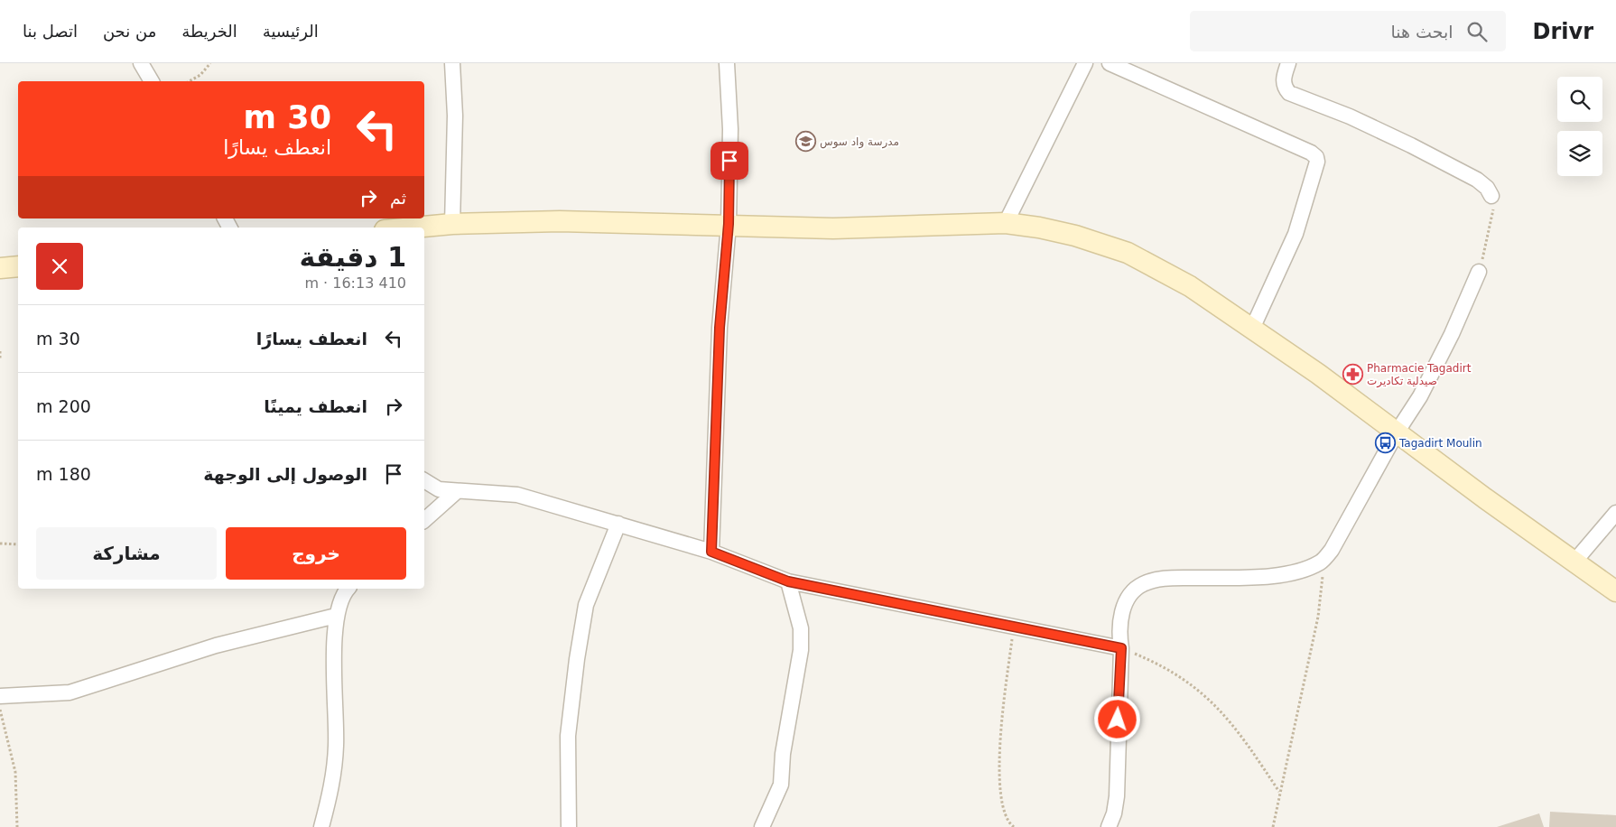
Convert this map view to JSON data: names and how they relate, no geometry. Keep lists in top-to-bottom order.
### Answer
{
  "places": {
    "school or university": ["مدرسة واد سوس"],
    "pharmacy": ["Pharmacie Tagadirt صيدلية تكاديرت"],
    "bus stop": ["Tagadirt Moulin"]
  },
  "page": {
    "header": "Drivr",
    "search": "ابحث هنا",
    "nav": [
      "الرئيسية",
      "الخريطة",
      "من نحن",
      "اتصل بنا"
    ],
    "turn": ["30 m", "انعطف يسارًا"],
    "then": "ثم",
    "heading": ["1 دقيقة", "410 m · 16:13"],
    "list": [
      {
        "name": "انعطف يسارًا",
        "value": "30 m"
      },
      {
        "name": "انعطف يمينًا",
        "value": "200 m"
      },
      {
        "name": "الوصول إلى الوجهة",
        "value": "180 m"
      }
    ],
    "buttons": ["خروج", "مشاركة"]
  }
}
